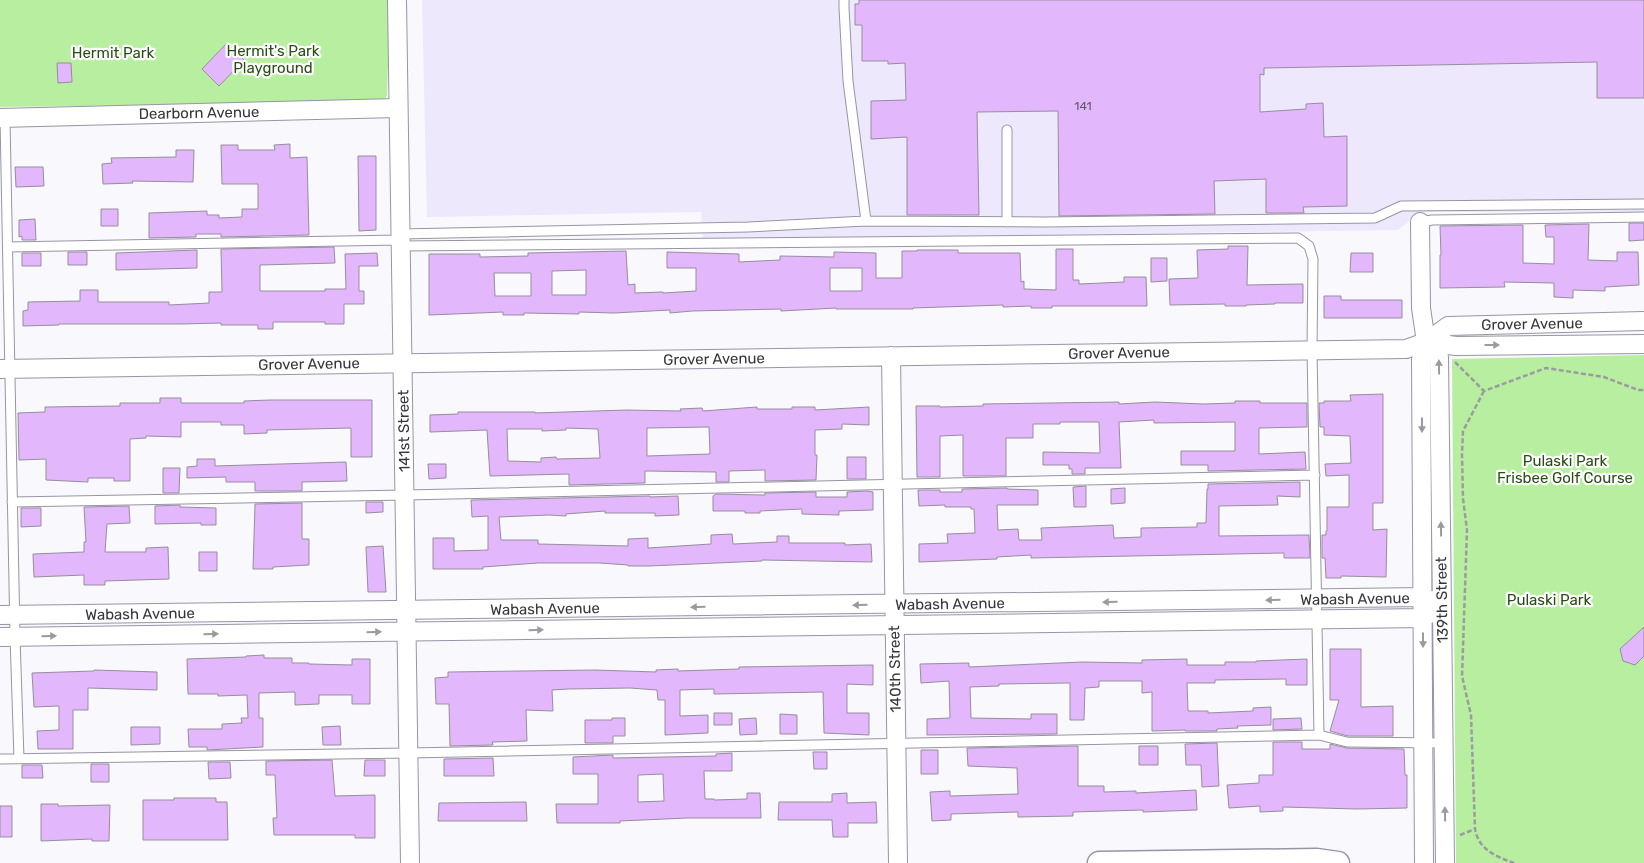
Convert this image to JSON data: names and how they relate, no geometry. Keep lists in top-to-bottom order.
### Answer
{
  "streets": {
    "street": [
      "Dearborn Avenue",
      "Grover Avenue",
      "141st Street",
      "Wabash Avenue",
      "139th Street",
      "140th Street"
    ]
  },
  "crossings": [
    ["Dearborn Avenue", "141st Street"],
    ["Grover Avenue", "141st Street"],
    ["Grover Avenue", "139th Street"],
    ["Grover Avenue", "140th Street"],
    ["141st Street", "Wabash Avenue"],
    ["Wabash Avenue", "139th Street"],
    ["Wabash Avenue", "140th Street"]
  ],
  "parks": [
    "Hermit's Park Playground",
    "Hermit Park",
    "Pulaski Park Frisbee Golf Course",
    "Pulaski Park"
  ],
  "house_numbers": ["141"]
}
